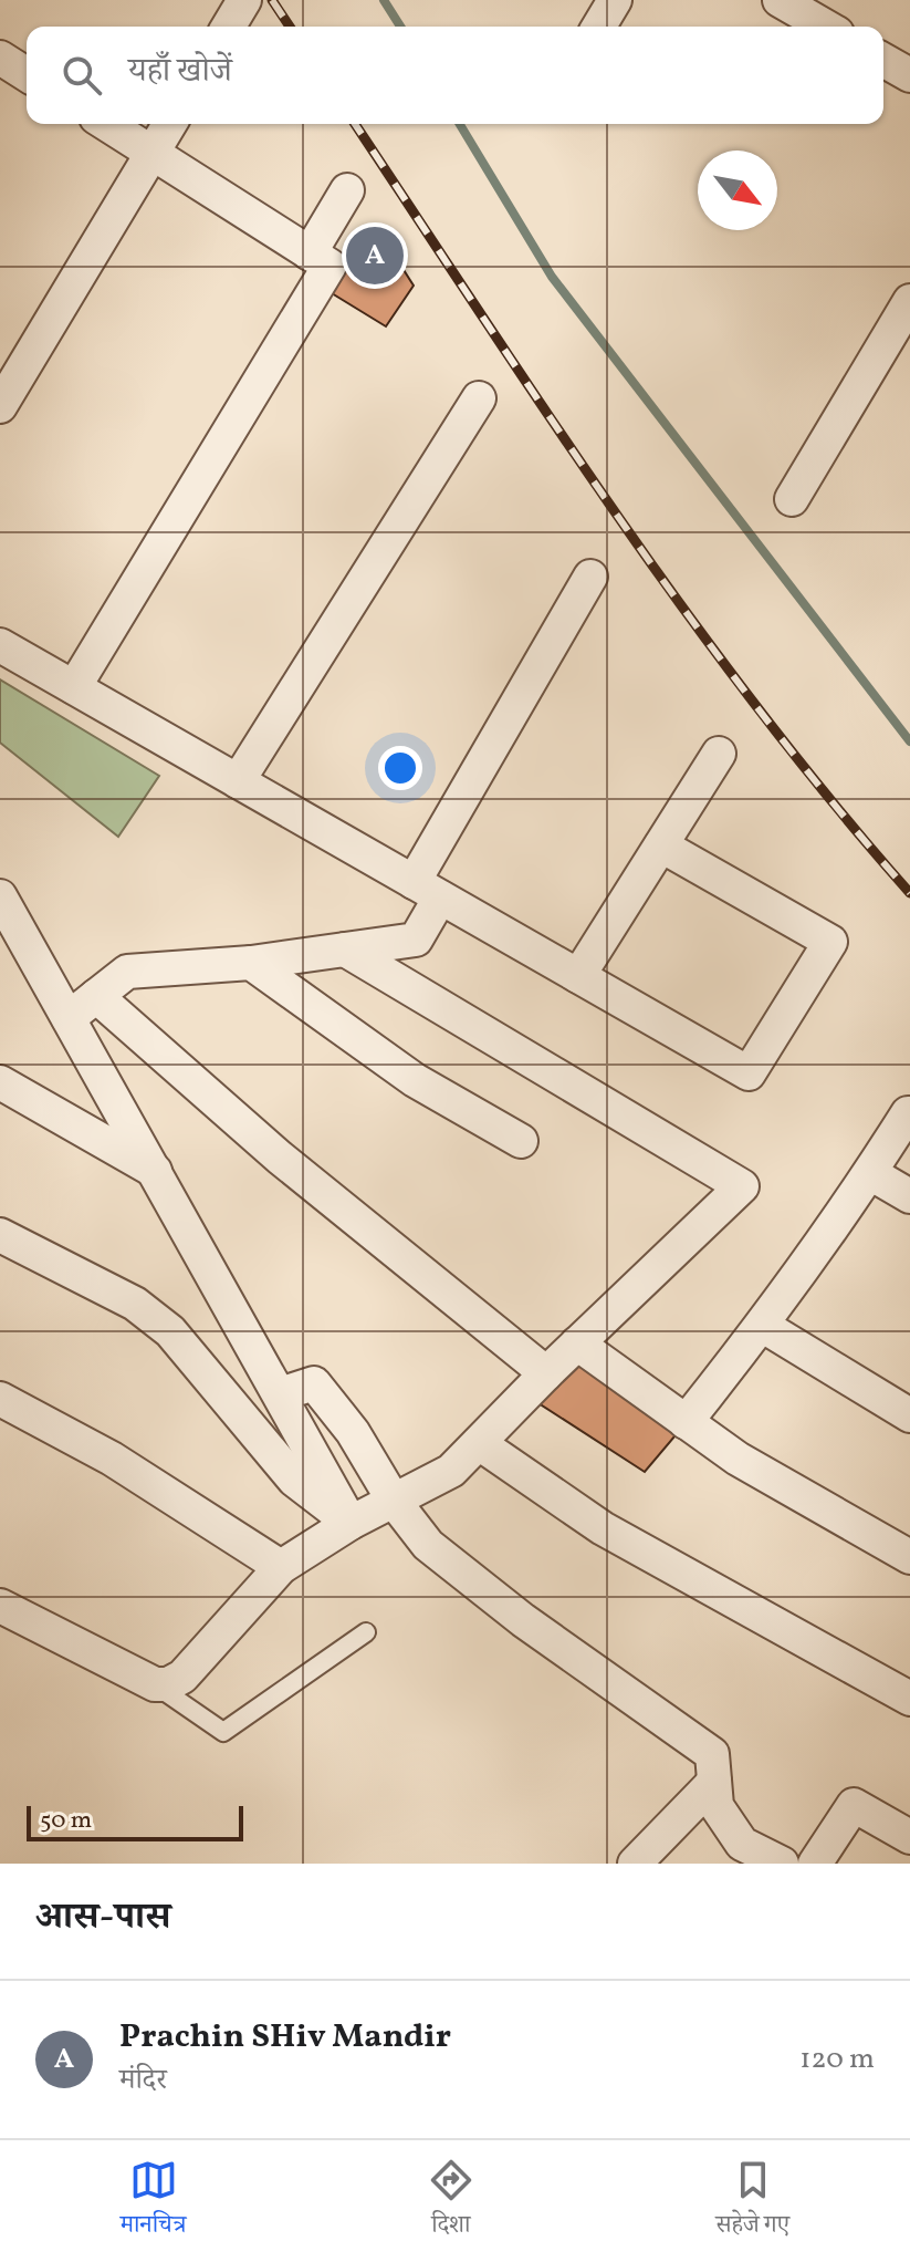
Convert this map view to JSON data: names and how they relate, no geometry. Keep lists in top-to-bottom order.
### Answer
{
  "scale_bar": "50 m",
  "north": "bottom right",
  "page": {
    "search": "यहाँ खोजें",
    "pins": "A",
    "scale": "50 m",
    "heading": "आस-पास",
    "list": [
      {
        "mark": "A",
        "name": "Prachin SHiv Mandir",
        "note": "मंदिर",
        "value": "120 m"
      }
    ],
    "nav": ["मानचित्र", "दिशा", "सहेजे गए"]
  }
}
